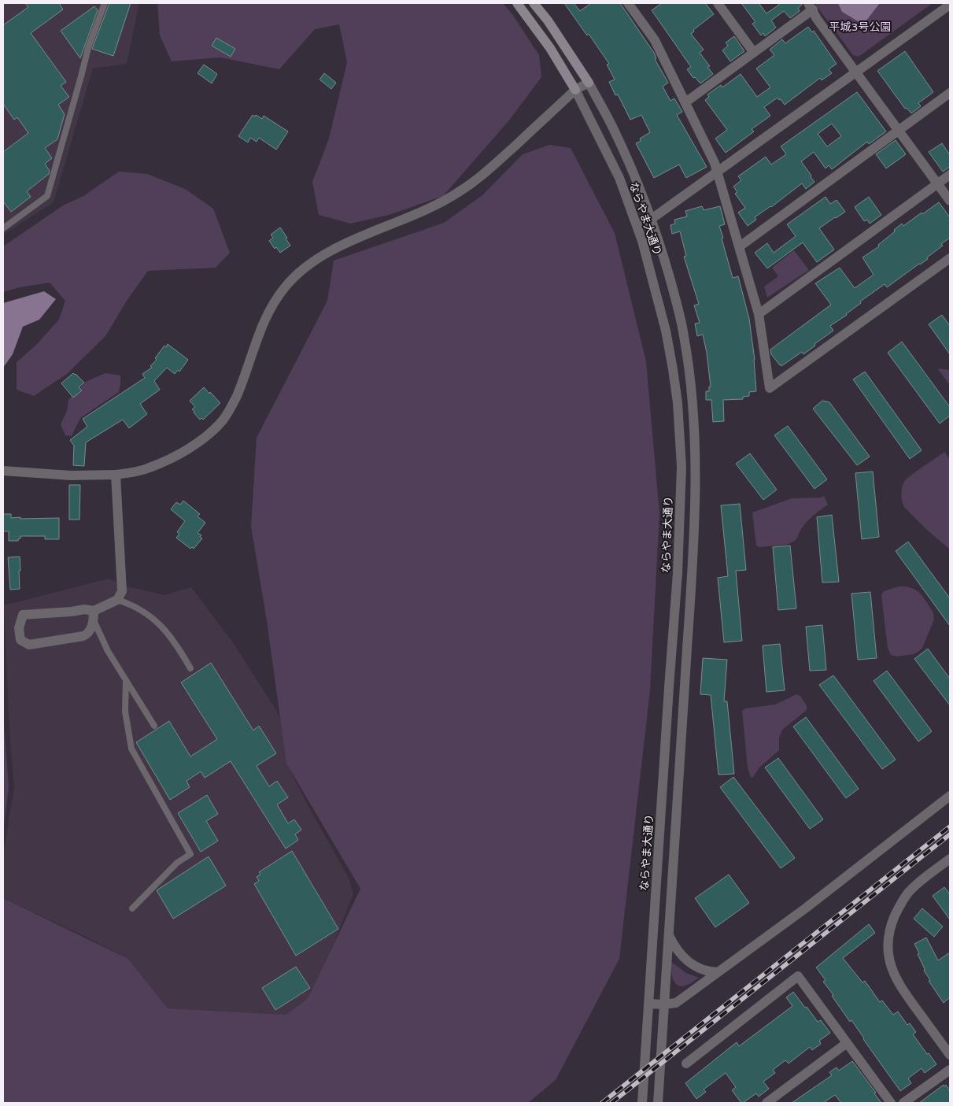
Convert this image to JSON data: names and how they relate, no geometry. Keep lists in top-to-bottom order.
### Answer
{
  "streets": {
    "main road": ["ならやま大通り"]
  },
  "parks": ["平城3号公園"]
}
